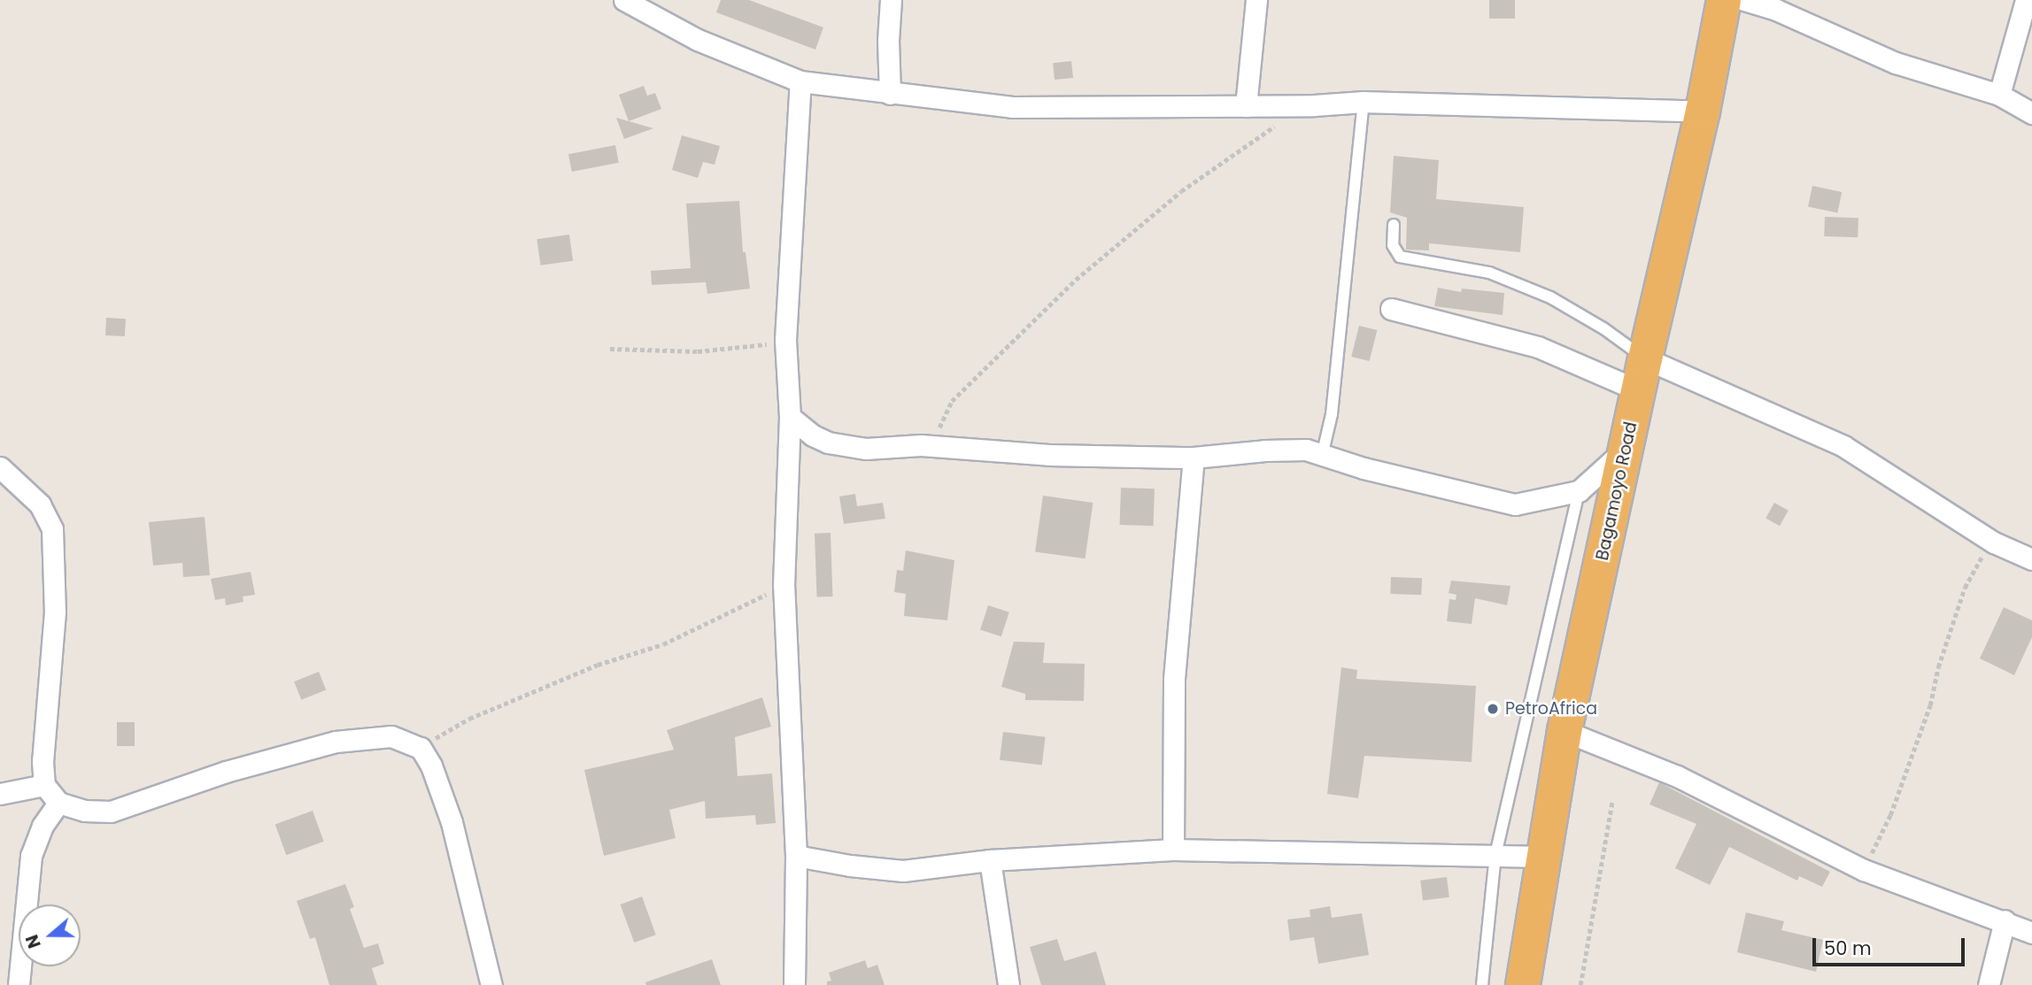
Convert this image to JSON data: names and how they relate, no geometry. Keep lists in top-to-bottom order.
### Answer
{
  "streets": {
    "highway": ["Bagamoyo Road"]
  },
  "places": ["PetroAfrica"],
  "scale_bar": "50 m",
  "north": "left"
}
